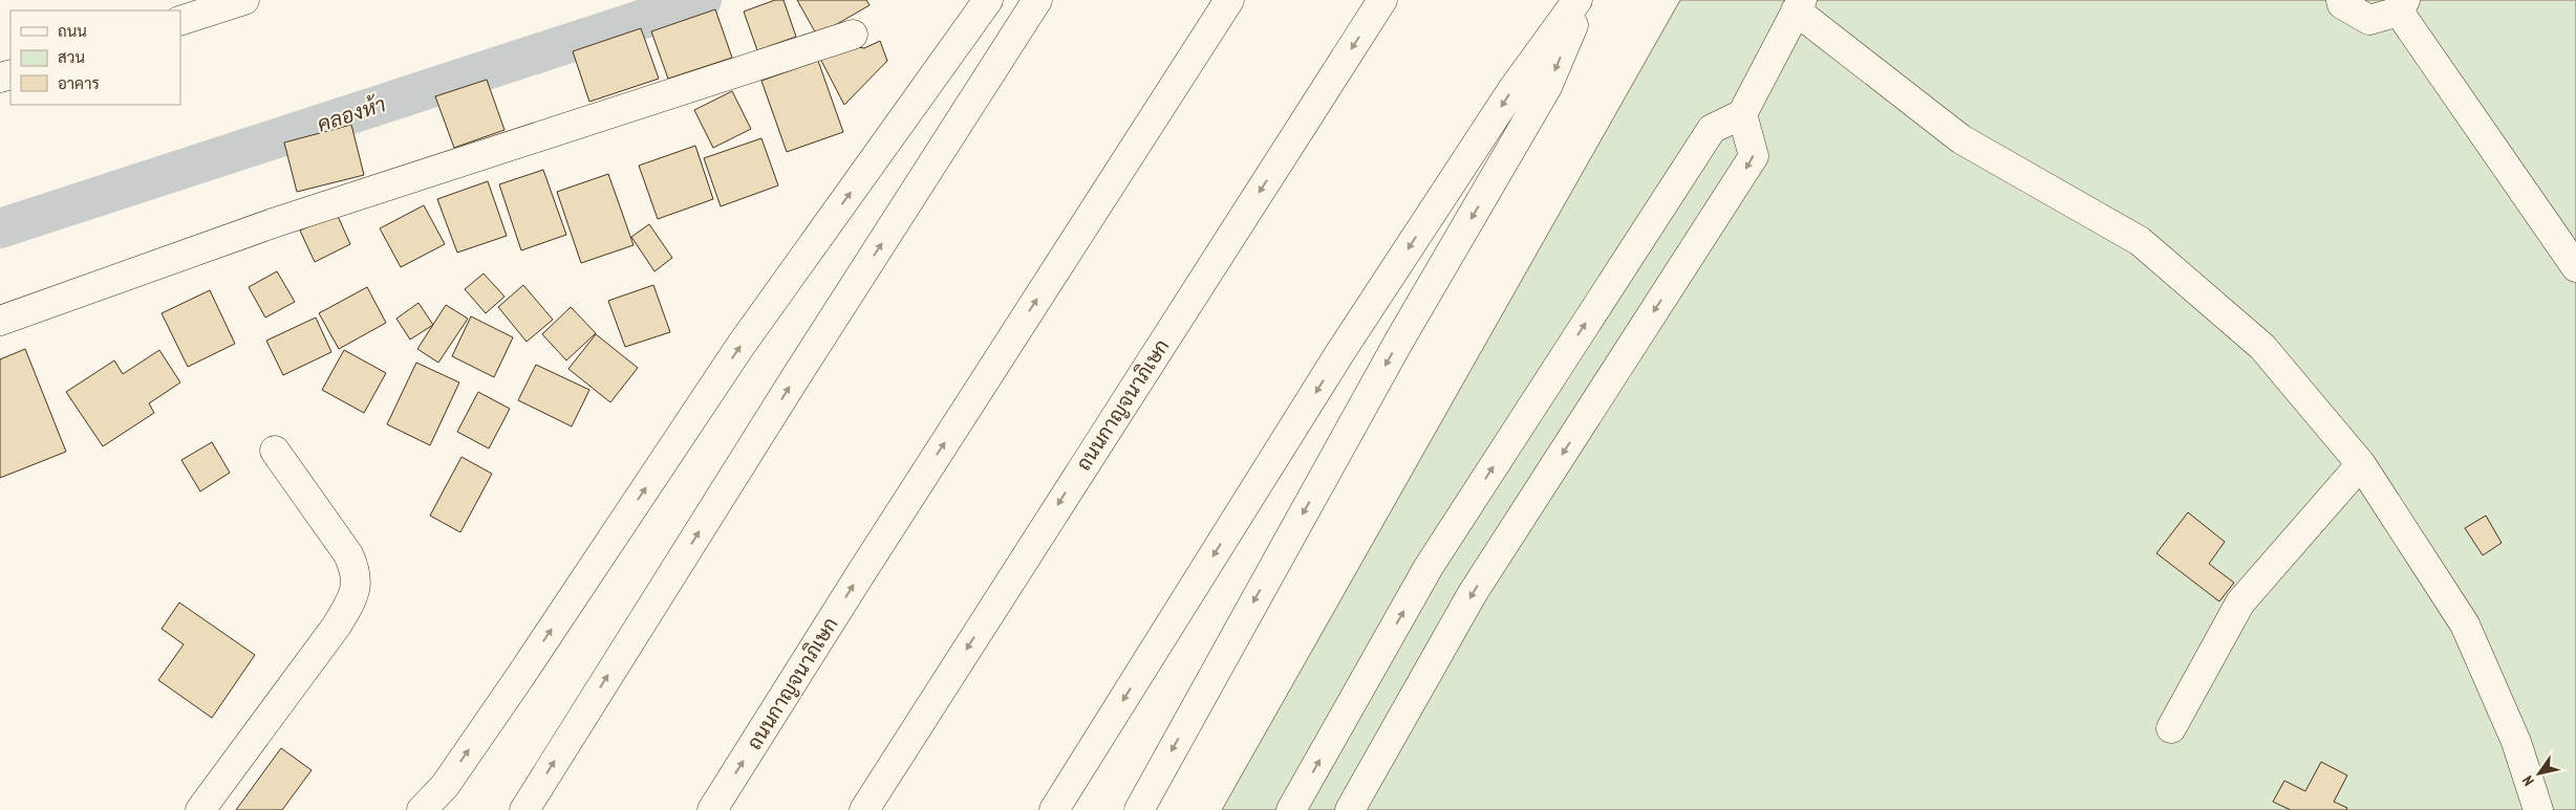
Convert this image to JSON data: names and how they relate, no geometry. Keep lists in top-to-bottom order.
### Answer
{
  "streets": {
    "main road": ["ถนนกาญจนาภิเษก"]
  },
  "water": ["คลองห้า"],
  "legend": ["ถนน", "สวน", "อาคาร"],
  "north": "bottom left"
}
